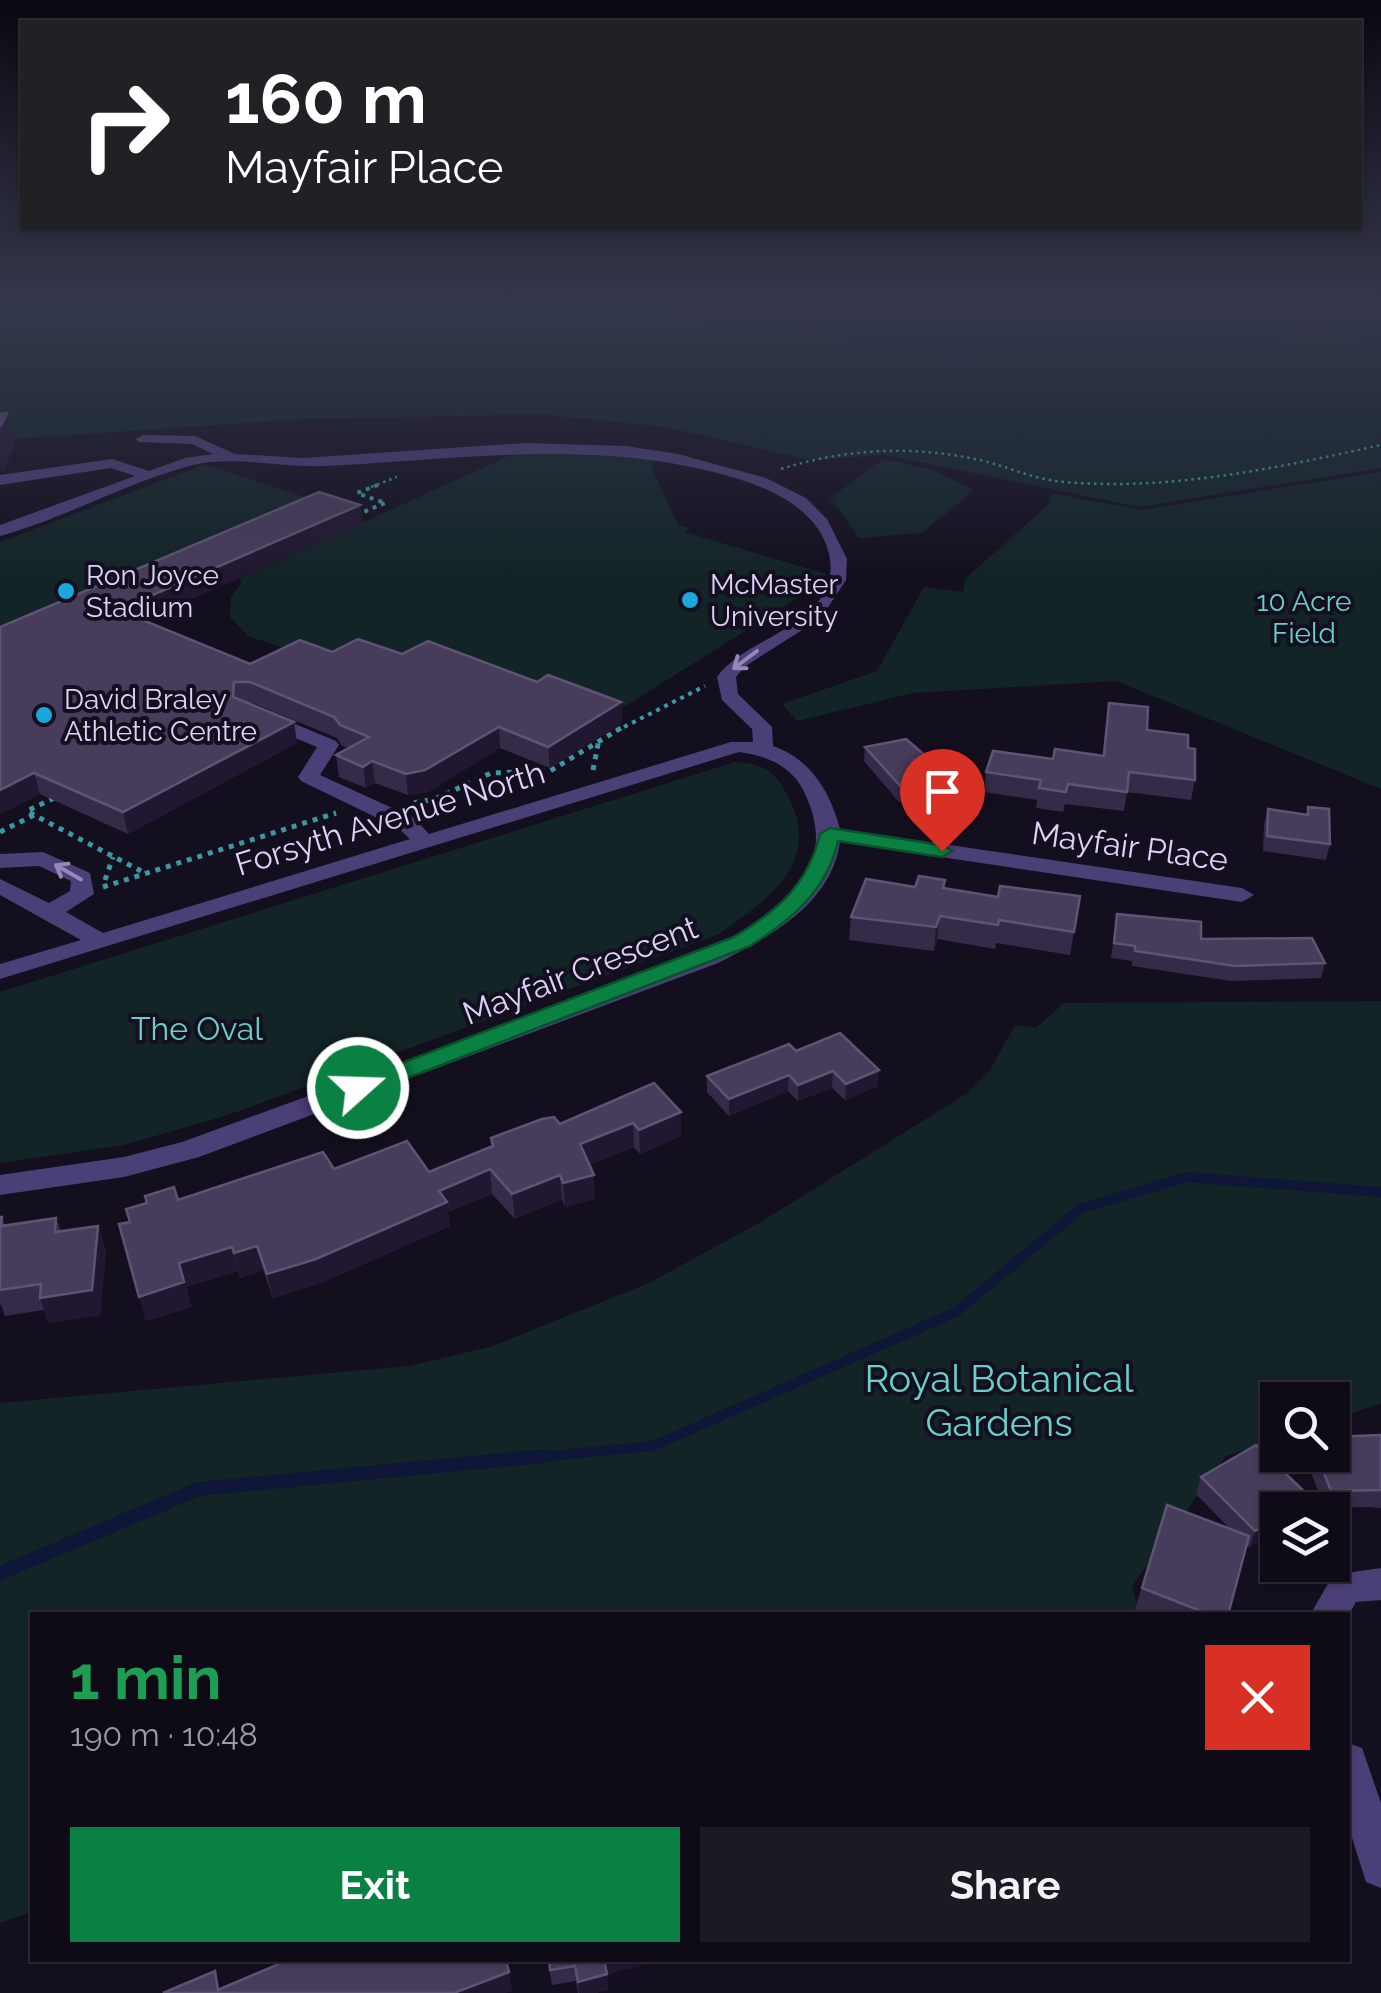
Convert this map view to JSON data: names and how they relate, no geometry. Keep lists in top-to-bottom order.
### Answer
{
  "streets": {
    "street": ["Forsyth Avenue North", "Mayfair Place", "Mayfair Crescent"]
  },
  "crossings": [
    ["Mayfair Place", "Mayfair Crescent"]
  ],
  "parks": ["10 Acre Field", "The Oval", "Royal Botanical Gardens"],
  "places": ["Ron Joyce Stadium", "McMaster University", "David Braley Athletic Centre"],
  "page": {
    "turn": ["160 m", "Mayfair Place"],
    "heading": ["1 min", "190 m · 10:48"],
    "buttons": ["Exit", "Share"]
  }
}
